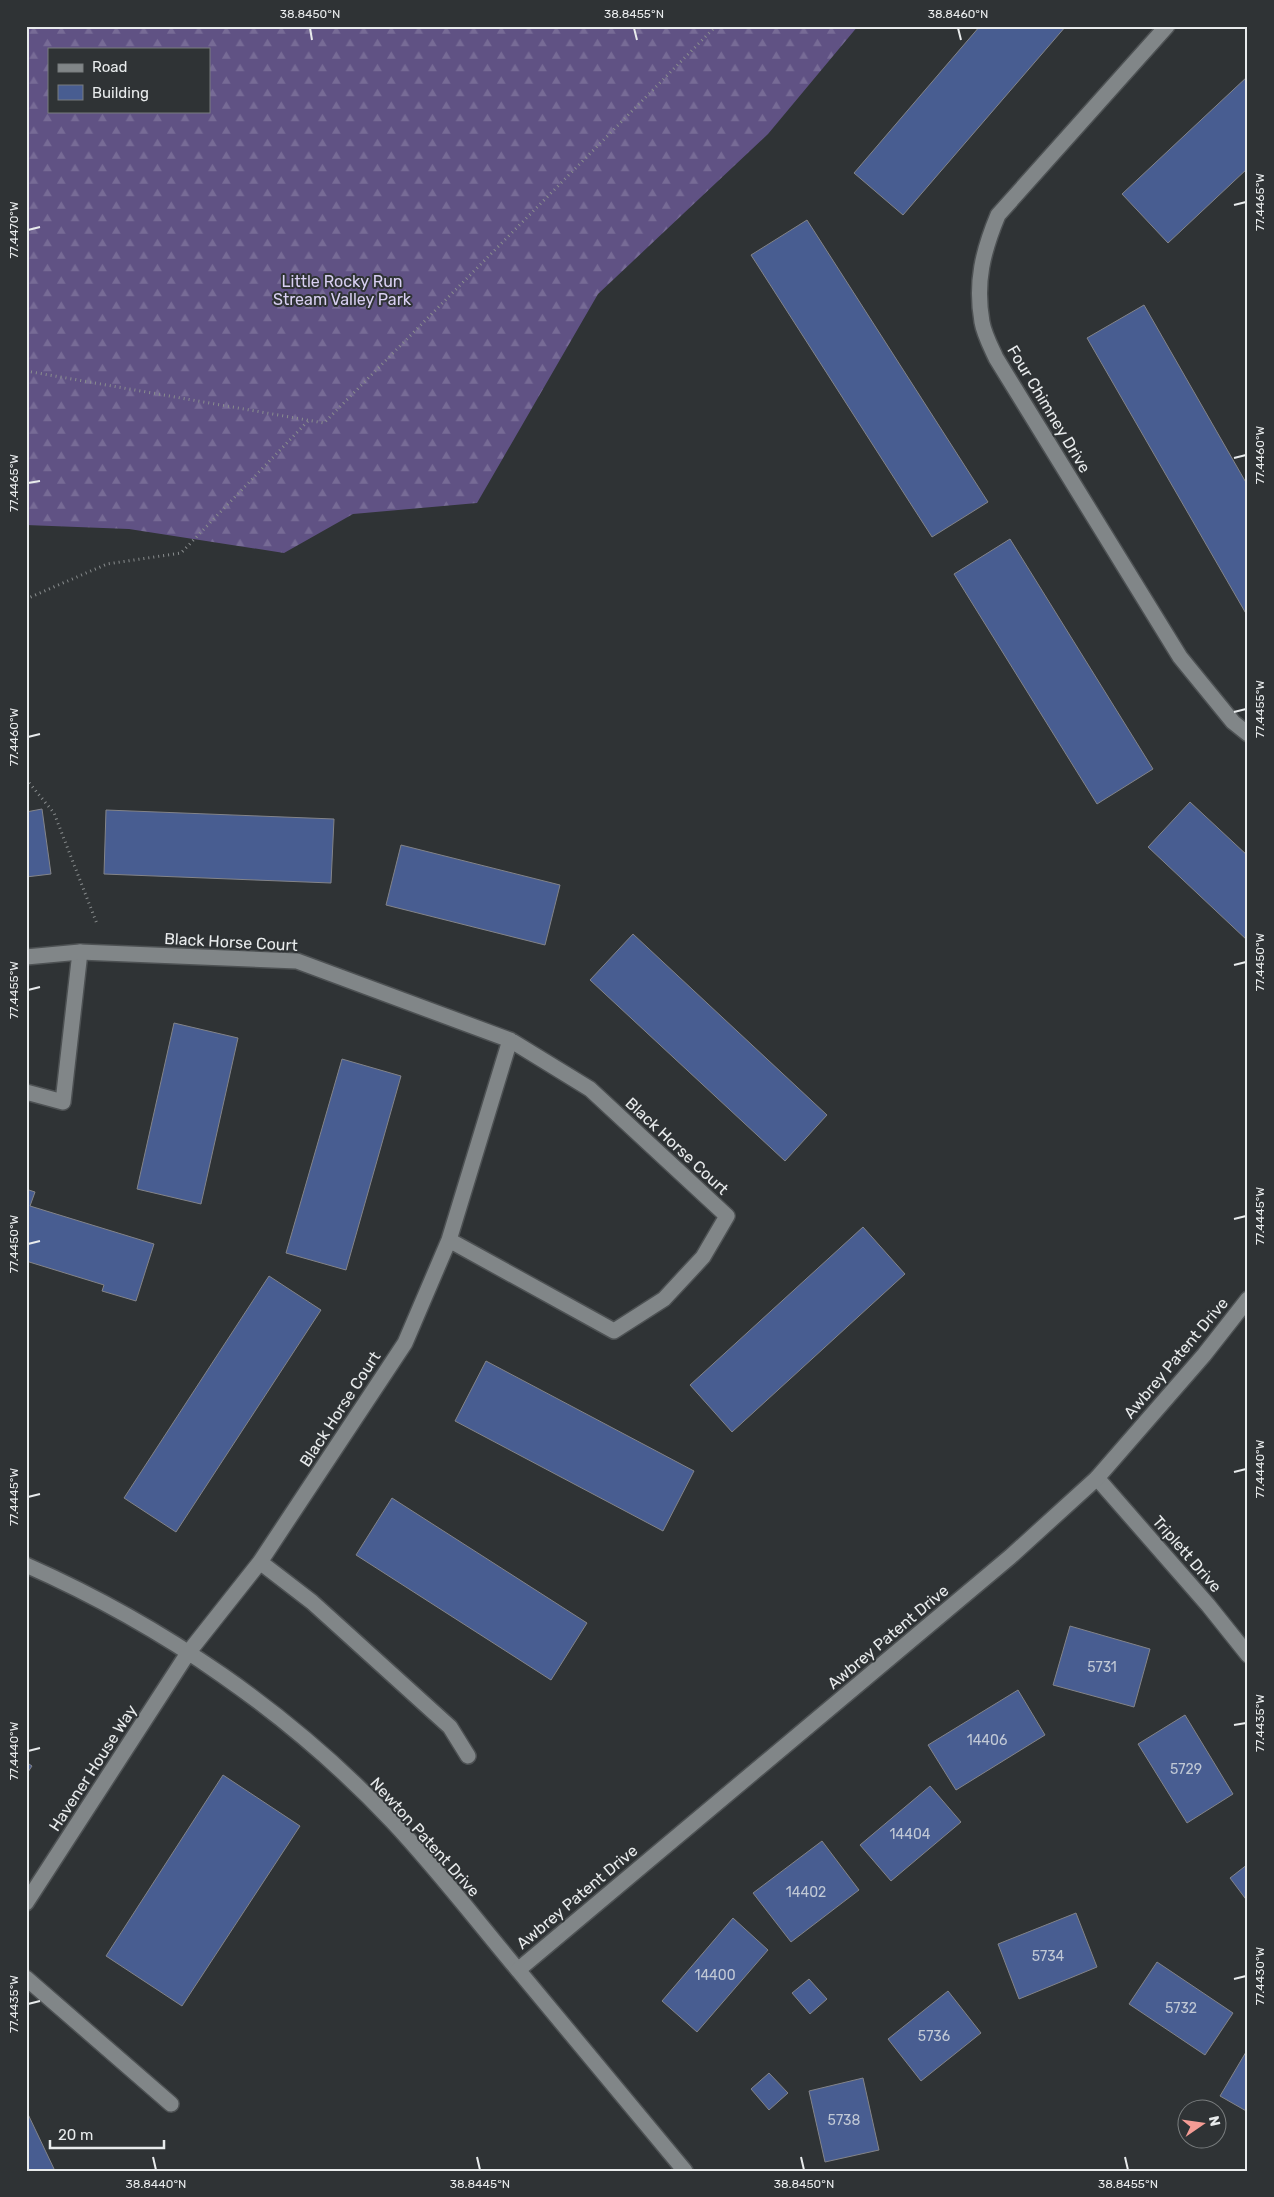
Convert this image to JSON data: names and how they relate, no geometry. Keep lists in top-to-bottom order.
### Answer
{
  "streets": {
    "street": [
      "Four Chimney Drive",
      "Black Horse Court",
      "Awbrey Patent Drive",
      "Triplett Drive",
      "Havener House Way",
      "Newton Patent Drive"
    ]
  },
  "crossings": [
    ["Black Horse Court", "Havener House Way"],
    ["Black Horse Court", "Newton Patent Drive"],
    ["Awbrey Patent Drive", "Triplett Drive"],
    ["Awbrey Patent Drive", "Newton Patent Drive"],
    ["Havener House Way", "Newton Patent Drive"]
  ],
  "parks": ["Little Rocky Run Stream Valley Park"],
  "house_numbers": [
    "5731",
    "14406",
    "5729",
    "14404",
    "14402",
    "5734",
    "14400",
    "5732",
    "5736",
    "5738"
  ],
  "legend": ["Road", "Building"],
  "scale_bar": "20 m",
  "north": "right",
  "coordinates": [
    "38.8450°N",
    "38.8455°N",
    "38.8460°N",
    "77.4465°W",
    "77.4470°W",
    "77.4460°W",
    "77.4455°W",
    "77.4450°W",
    "77.4445°W",
    "77.4440°W",
    "77.4435°W",
    "77.4430°W",
    "38.8440°N",
    "38.8445°N"
  ]
}
